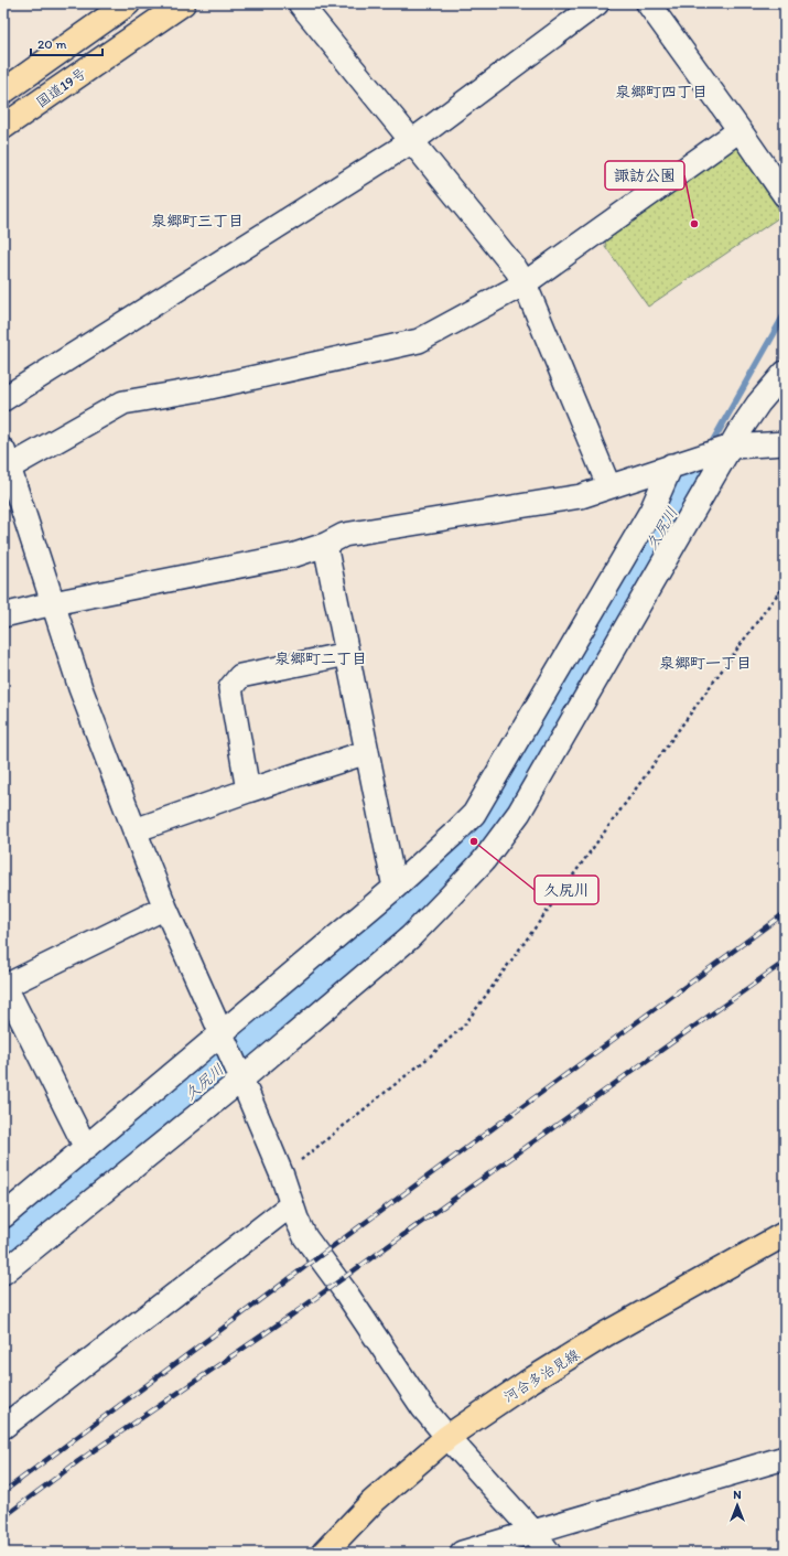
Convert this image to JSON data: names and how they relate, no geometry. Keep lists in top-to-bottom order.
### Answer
{
  "streets": {
    "main road": ["国道19号", "河合多治見線"]
  },
  "districts": [
    "泉郷町四丁目",
    "泉郷町三丁目",
    "泉郷町二丁目",
    "泉郷町一丁目"
  ],
  "water": ["久尻川"],
  "places": ["諏訪公園", "久尻川"],
  "scale_bar": "20 m",
  "north": "top"
}
